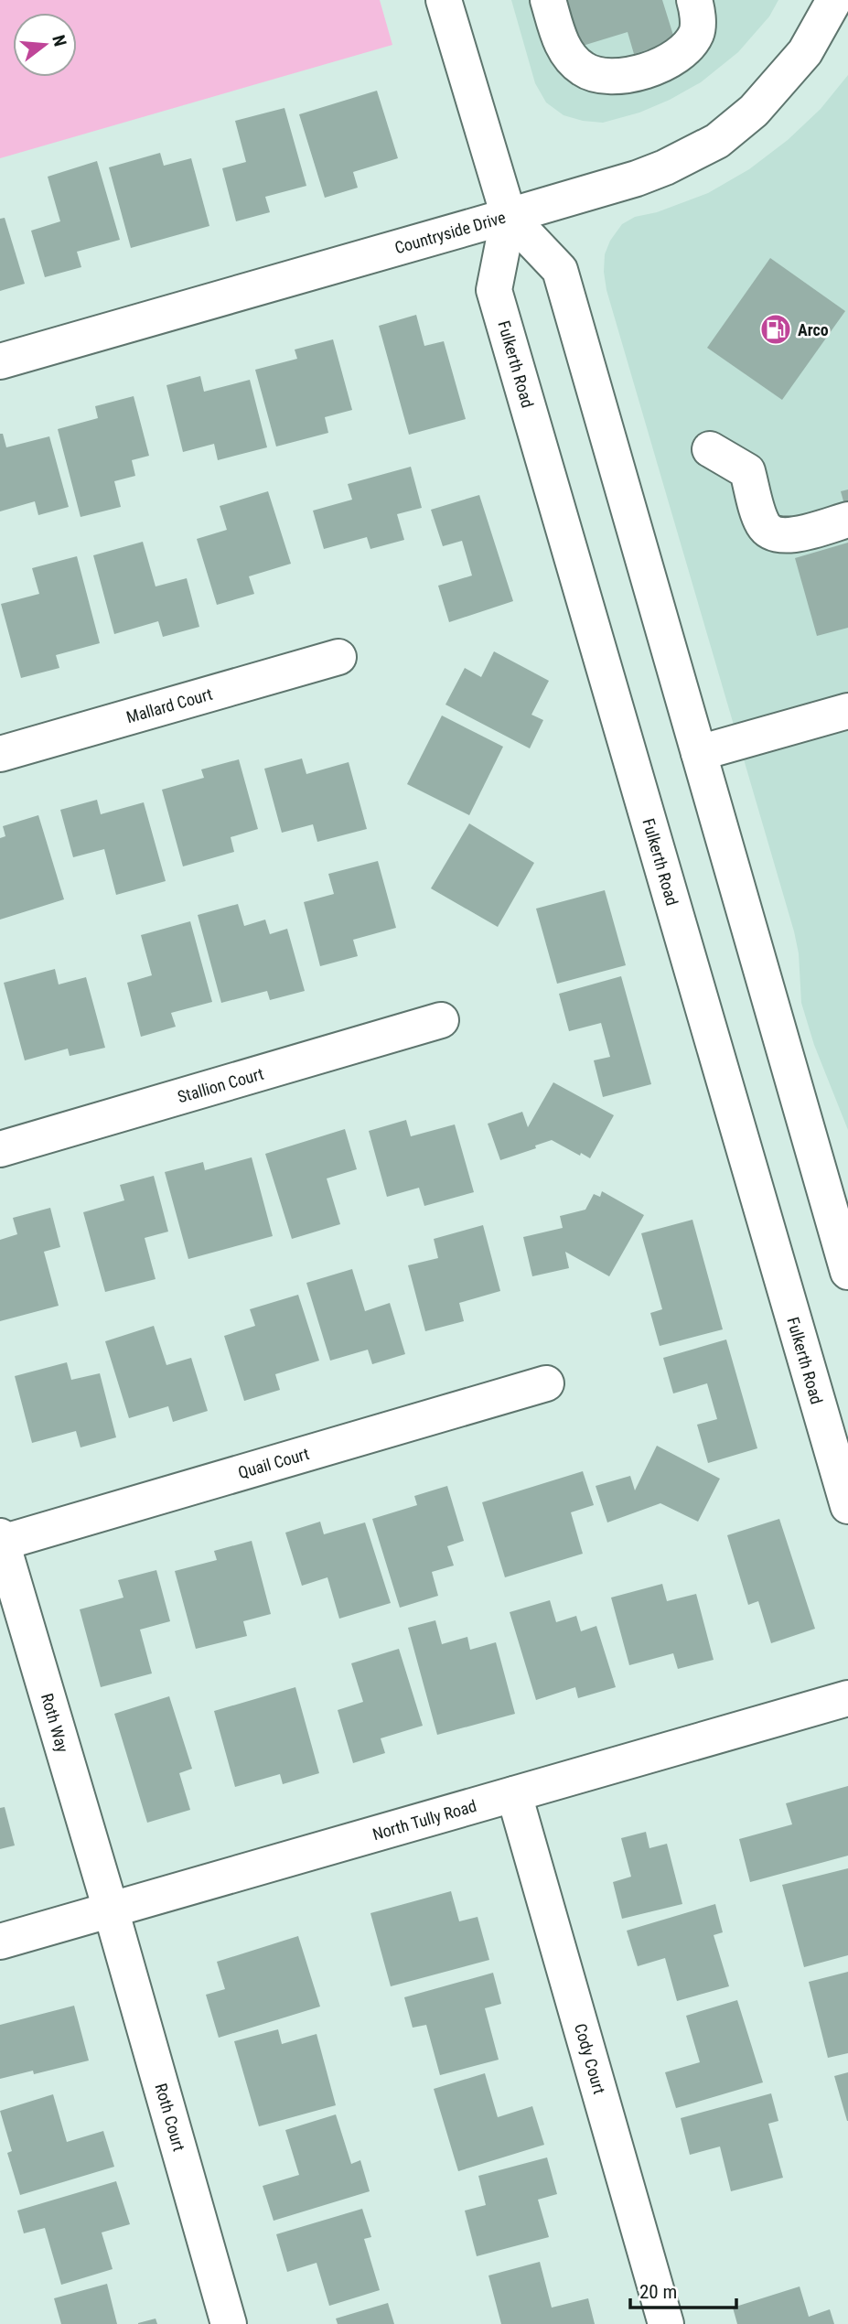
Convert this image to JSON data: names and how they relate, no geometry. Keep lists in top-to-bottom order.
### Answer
{
  "streets": {
    "street": [
      "Countryside Drive",
      "Fulkerth Road",
      "Mallard Court",
      "Stallion Court",
      "Quail Court",
      "Roth Way",
      "North Tully Road",
      "Cody Court",
      "Roth Court"
    ]
  },
  "crossings": [
    ["Countryside Drive", "Fulkerth Road"],
    ["Quail Court", "Roth Way"],
    ["Roth Way", "North Tully Road"],
    ["Roth Way", "Roth Court"],
    ["North Tully Road", "Cody Court"],
    ["North Tully Road", "Roth Court"]
  ],
  "places": {
    "fuel station": ["Arco"]
  },
  "scale_bar": "20 m",
  "north": "right"
}
